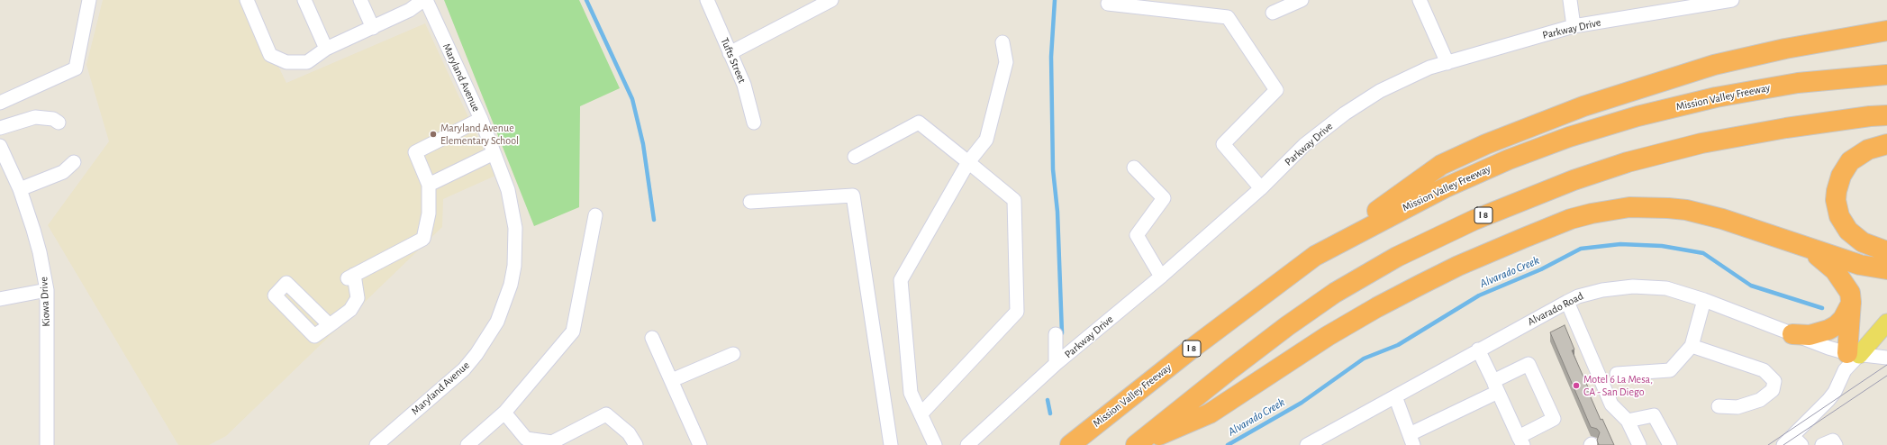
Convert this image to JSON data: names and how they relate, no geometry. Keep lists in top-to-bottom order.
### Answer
{
  "streets": {
    "highway": ["Mission Valley Freeway", "I 8"],
    "street": [
      "Parkway Drive",
      "Tufts Street",
      "Maryland Avenue",
      "Kiowa Drive",
      "Alvarado Road"
    ]
  },
  "water": ["Alvarado Creek"],
  "places": ["Maryland Avenue Elementary School", "Motel 6 La Mesa, CA - San Diego"]
}
